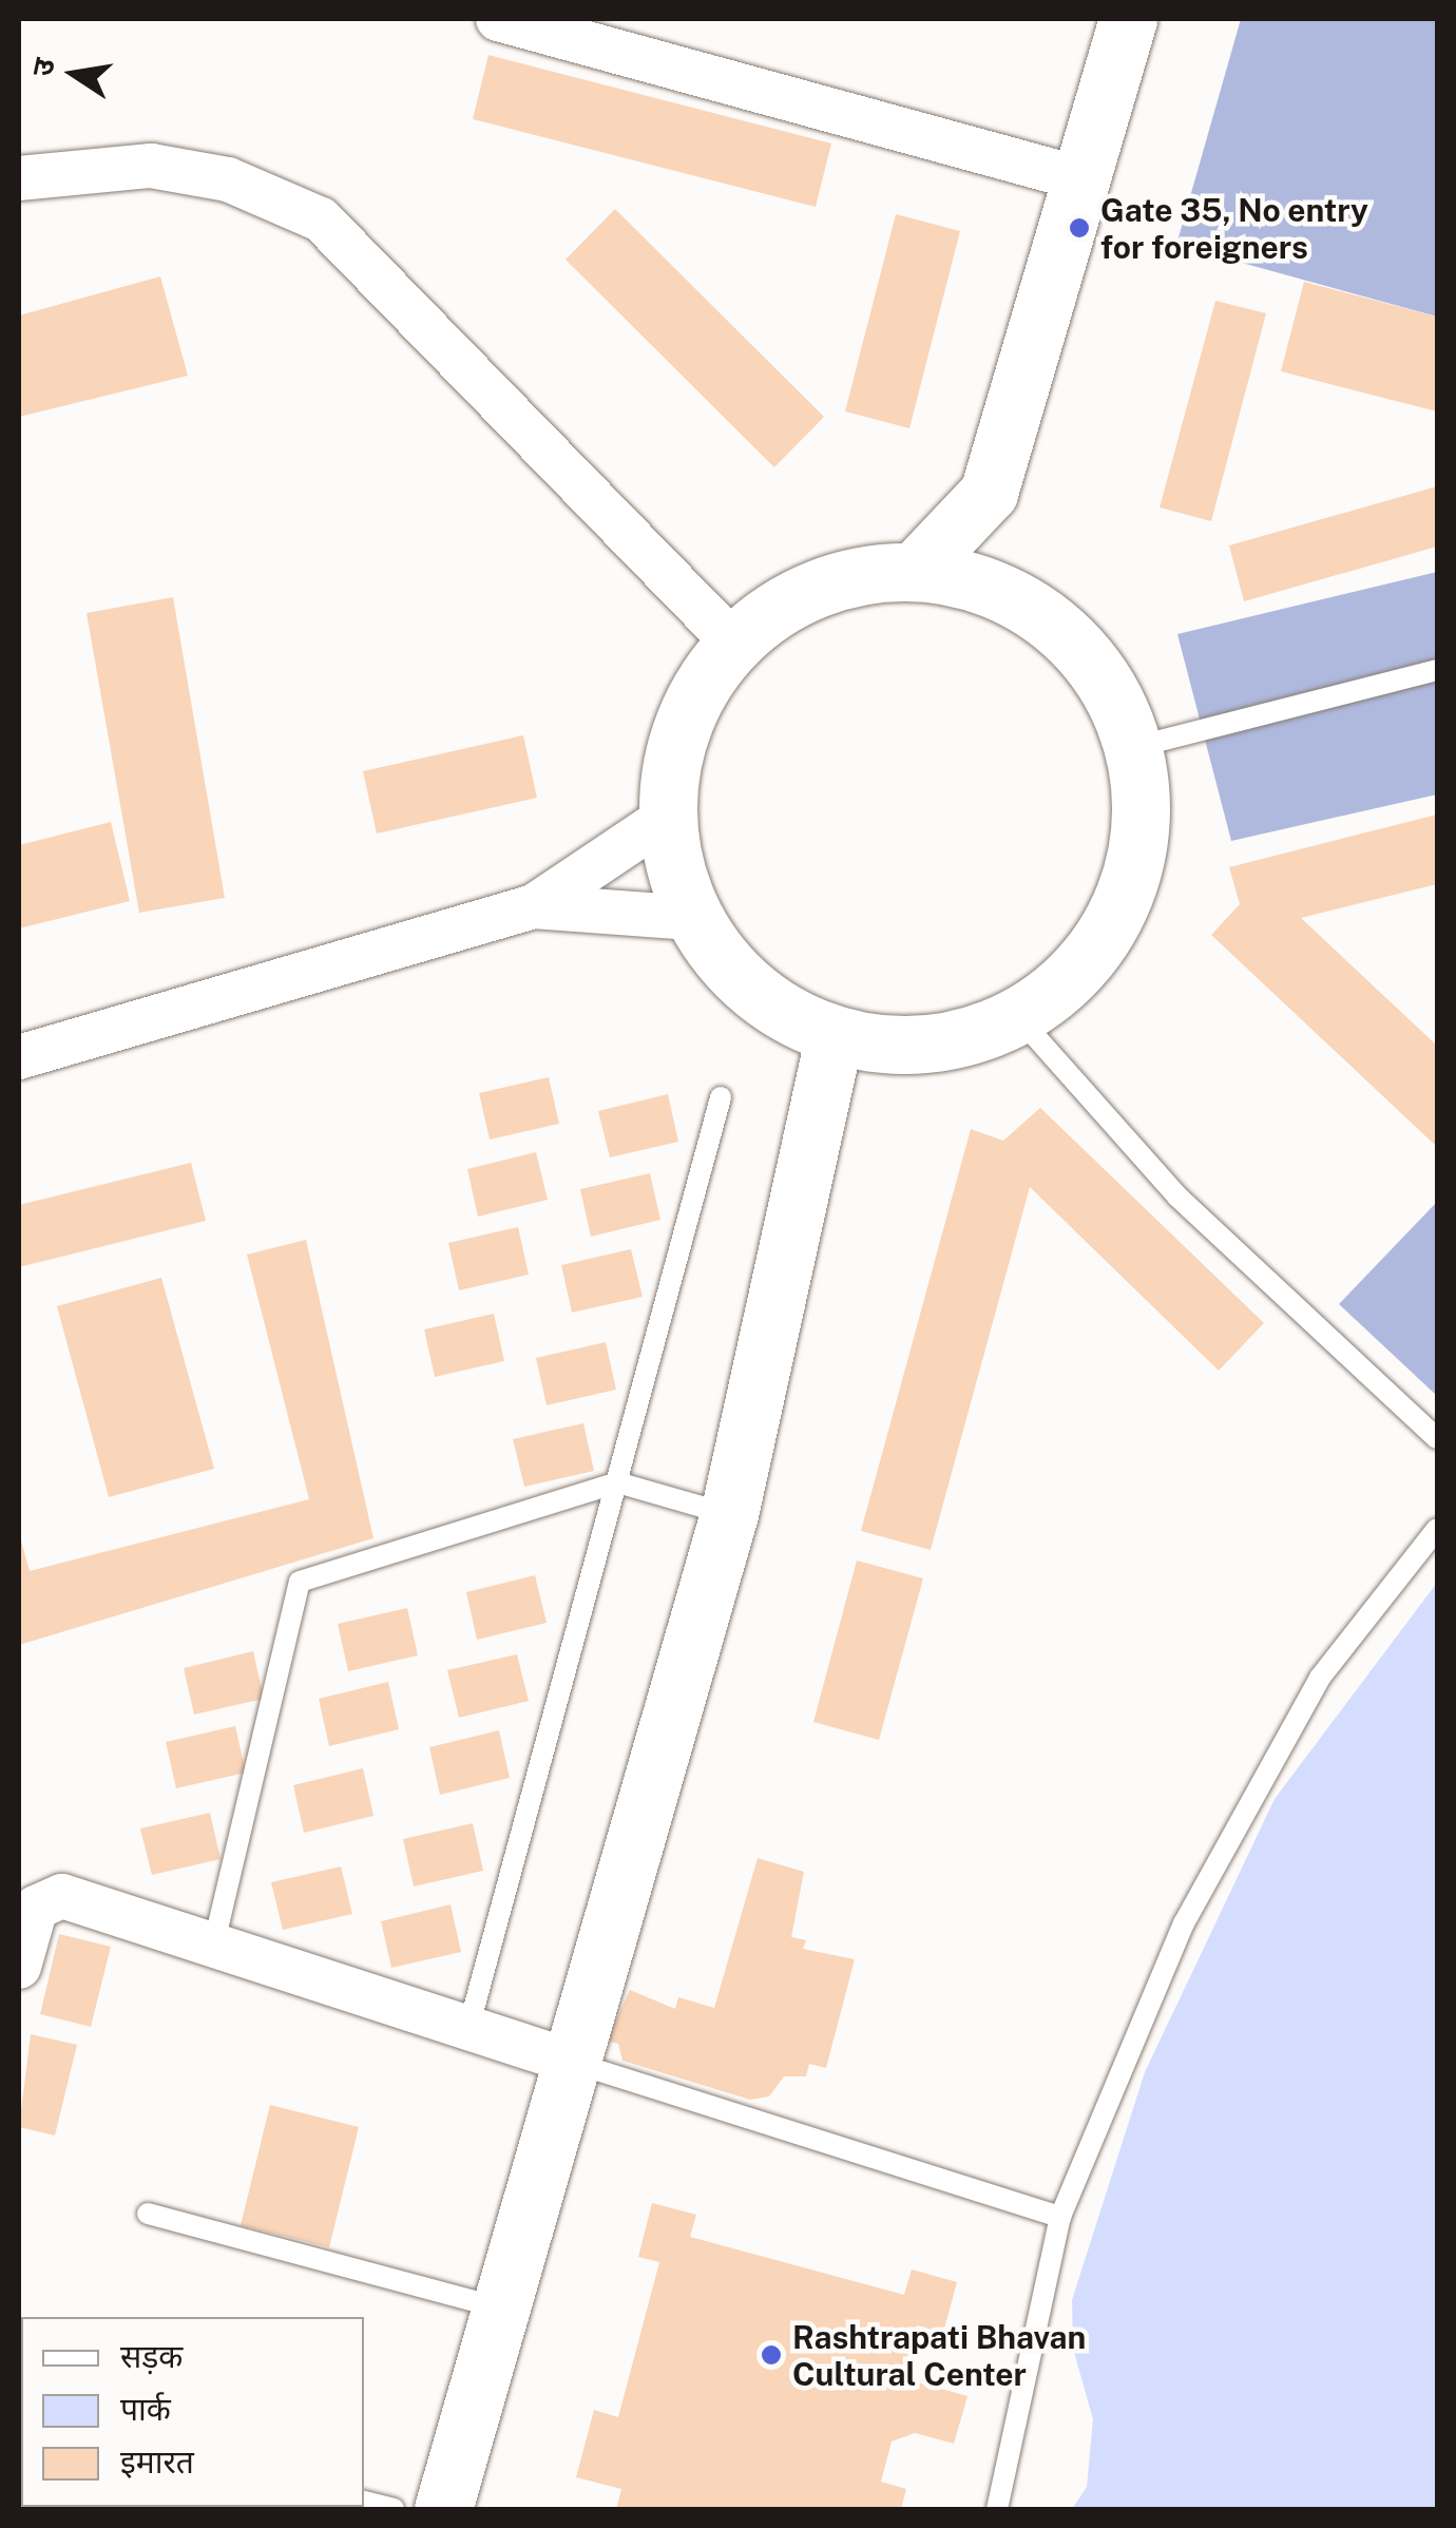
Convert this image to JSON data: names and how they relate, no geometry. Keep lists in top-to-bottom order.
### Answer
{
  "places": ["Gate 35, No entry for foreigners", "Rashtrapati Bhavan Cultural Center"],
  "legend": ["सड़क", "पार्क", "इमारत"],
  "north": "left"
}
